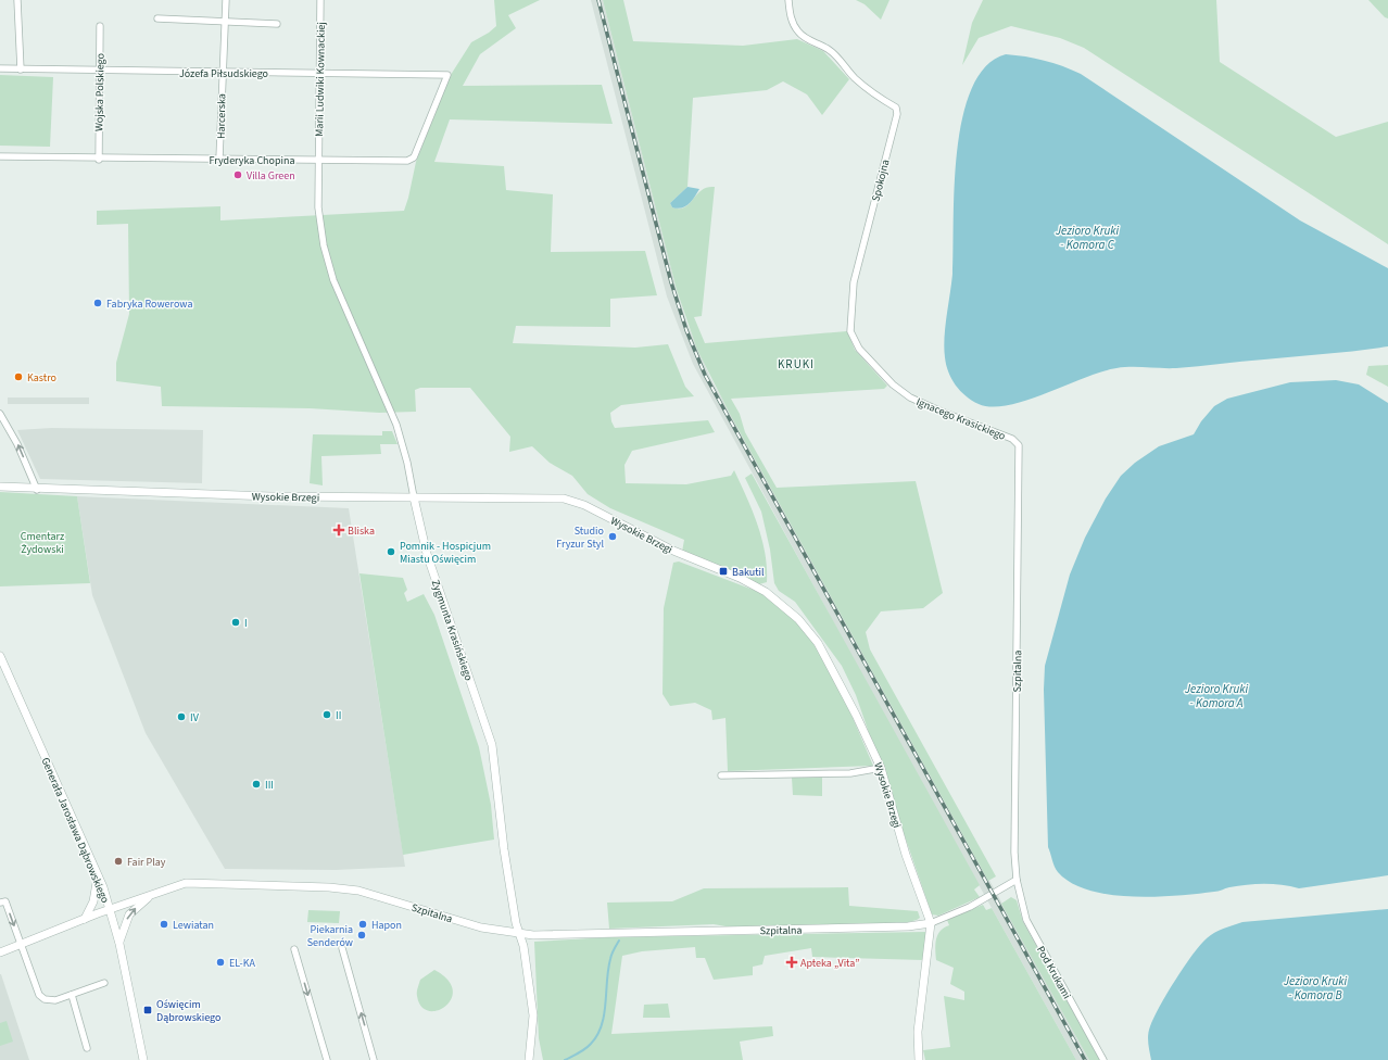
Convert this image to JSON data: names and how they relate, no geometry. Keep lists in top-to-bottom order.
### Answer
{
  "streets": {
    "street": [
      "Józefa Piłsudskiego",
      "Marii Ludwiki Kownackiej",
      "Wojska Polskiego",
      "Harcerska",
      "Fryderyka Chopina",
      "Spokojna",
      "Ignacego Krasickiego",
      "Wysokie Brzegi",
      "Zygmunta Krasińskiego",
      "Szpitalna",
      "Generała Jarosława Dąbrowskiego",
      "Pod Krukami"
    ]
  },
  "crossings": [
    ["Józefa Piłsudskiego", "Marii Ludwiki Kownackiej"],
    ["Józefa Piłsudskiego", "Wojska Polskiego"],
    ["Józefa Piłsudskiego", "Harcerska"],
    ["Józefa Piłsudskiego", "Fryderyka Chopina"],
    ["Marii Ludwiki Kownackiej", "Fryderyka Chopina"],
    ["Marii Ludwiki Kownackiej", "Zygmunta Krasińskiego"],
    ["Wojska Polskiego", "Fryderyka Chopina"],
    ["Harcerska", "Fryderyka Chopina"],
    ["Fryderyka Chopina", "Zygmunta Krasińskiego"],
    ["Spokojna", "Ignacego Krasickiego"],
    ["Ignacego Krasickiego", "Szpitalna"],
    ["Wysokie Brzegi", "Zygmunta Krasińskiego"],
    ["Wysokie Brzegi", "Szpitalna"],
    ["Zygmunta Krasińskiego", "Szpitalna"],
    ["Szpitalna", "Generała Jarosława Dąbrowskiego"],
    ["Szpitalna", "Pod Krukami"]
  ],
  "districts": ["KRUKI"],
  "water": ["Jezioro Kruki - Komora C", "Jezioro Kruki - Komora A", "Jezioro Kruki - Komora B"],
  "parks": ["Cmentarz Żydowski"],
  "places": {
    "other": [
      "Villa Green",
      "Fabryka Rowerowa",
      "Kastro",
      "Studio Fryzur Styl",
      "Pomnik - Hospicjum Miastu Oświęcim",
      "I",
      "II",
      "IV",
      "III",
      "Fair Play",
      "Lewiatan",
      "Hapon",
      "Piekarnia Senderów",
      "EL-KA"
    ],
    "health": ["Bliska", "Apteka „Vita”"],
    "transit": ["Bakutil", "Oświęcim Dąbrowskiego"]
  }
}
